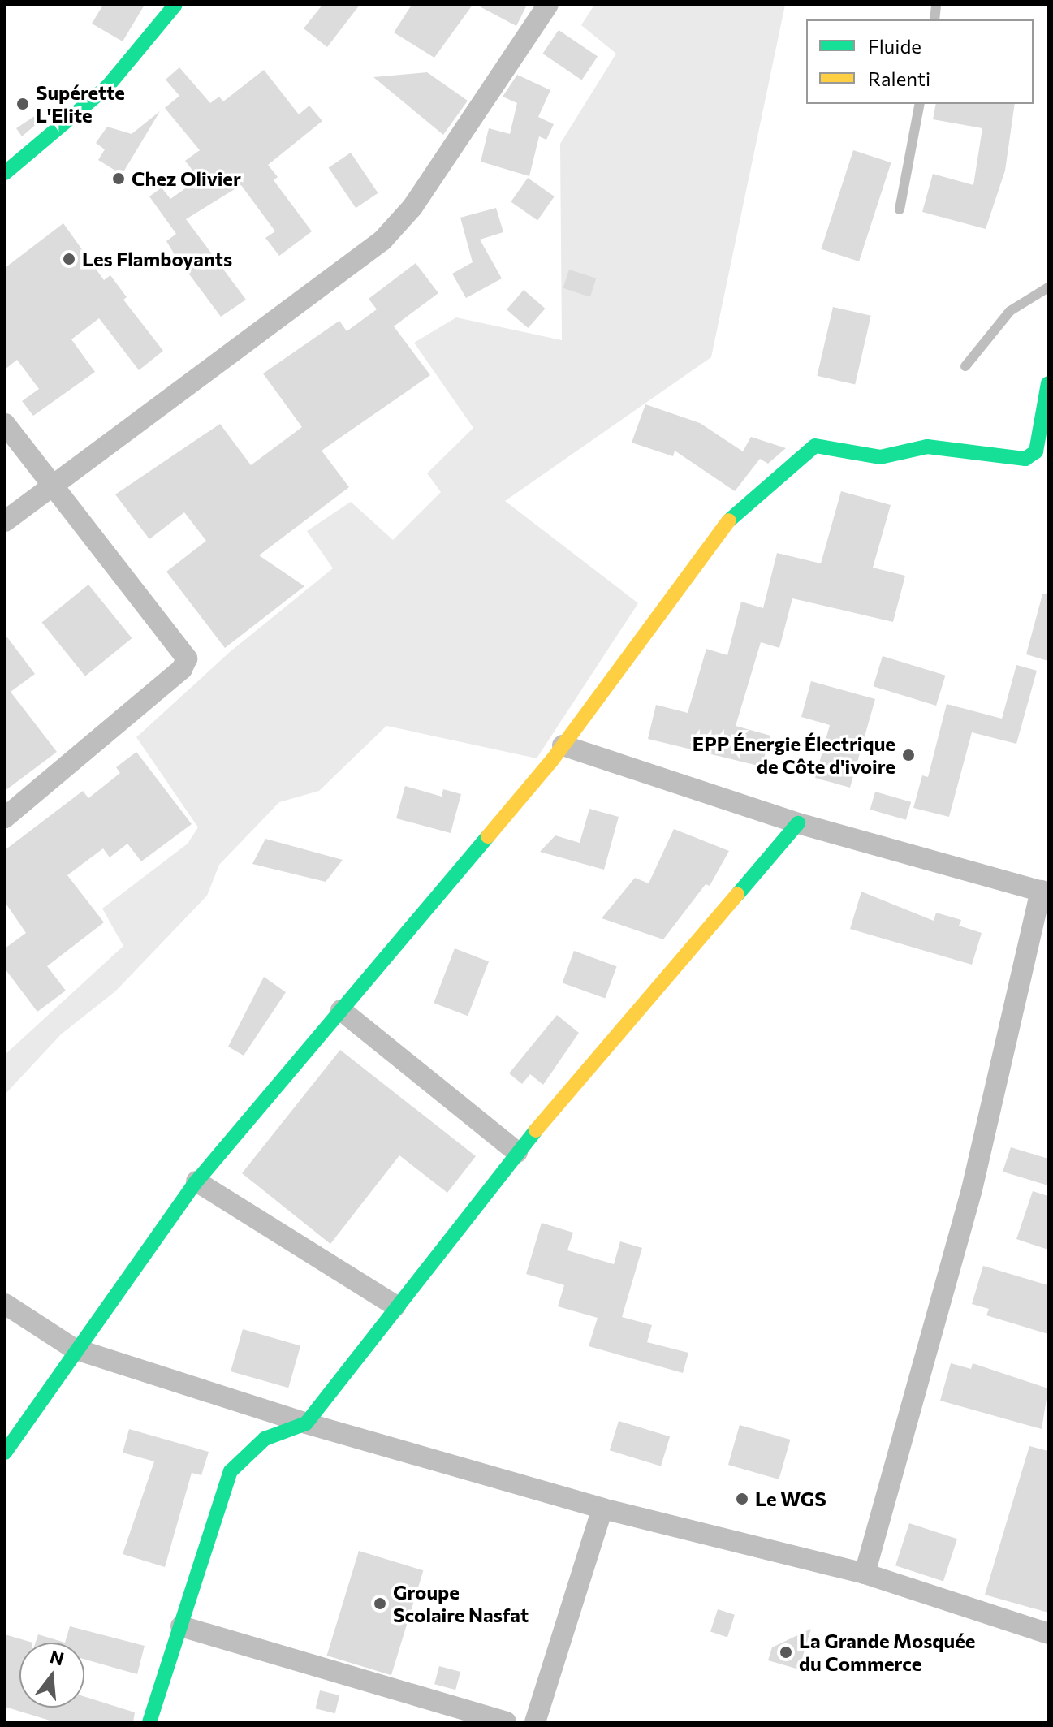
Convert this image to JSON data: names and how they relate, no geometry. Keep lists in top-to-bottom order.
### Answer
{
  "places": [
    "Supérette L'Elite",
    "Chez Olivier",
    "Les Flamboyants",
    "EPP Énergie Électrique de Côte d'ivoire",
    "Le WGS",
    "Groupe Scolaire Nasfat",
    "La Grande Mosquée du Commerce"
  ],
  "legend": ["Fluide", "Ralenti"],
  "north": "top"
}
